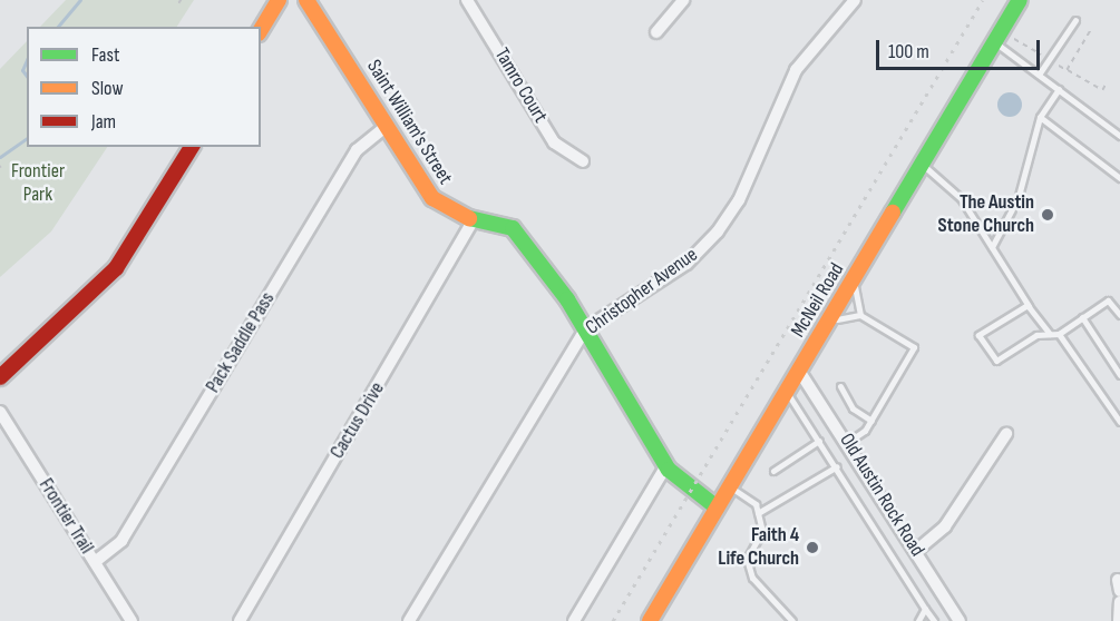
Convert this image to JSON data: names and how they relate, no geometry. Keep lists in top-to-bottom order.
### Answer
{
  "streets": {
    "street": [
      "Tamro Court",
      "Saint William's Street",
      "Christopher Avenue",
      "McNeil Road",
      "Pack Saddle Pass",
      "Cactus Drive",
      "Old Austin Rock Road",
      "Frontier Trail"
    ]
  },
  "crossings": [
    ["Saint William's Street", "Christopher Avenue"],
    ["Saint William's Street", "McNeil Road"],
    ["Saint William's Street", "Pack Saddle Pass"],
    ["Saint William's Street", "Cactus Drive"],
    ["McNeil Road", "Old Austin Rock Road"],
    ["Pack Saddle Pass", "Frontier Trail"]
  ],
  "parks": ["Frontier Park"],
  "places": ["The Austin Stone Church", "Faith 4 Life Church"],
  "legend": ["Fast", "Slow", "Jam"],
  "scale_bar": "100 m"
}
